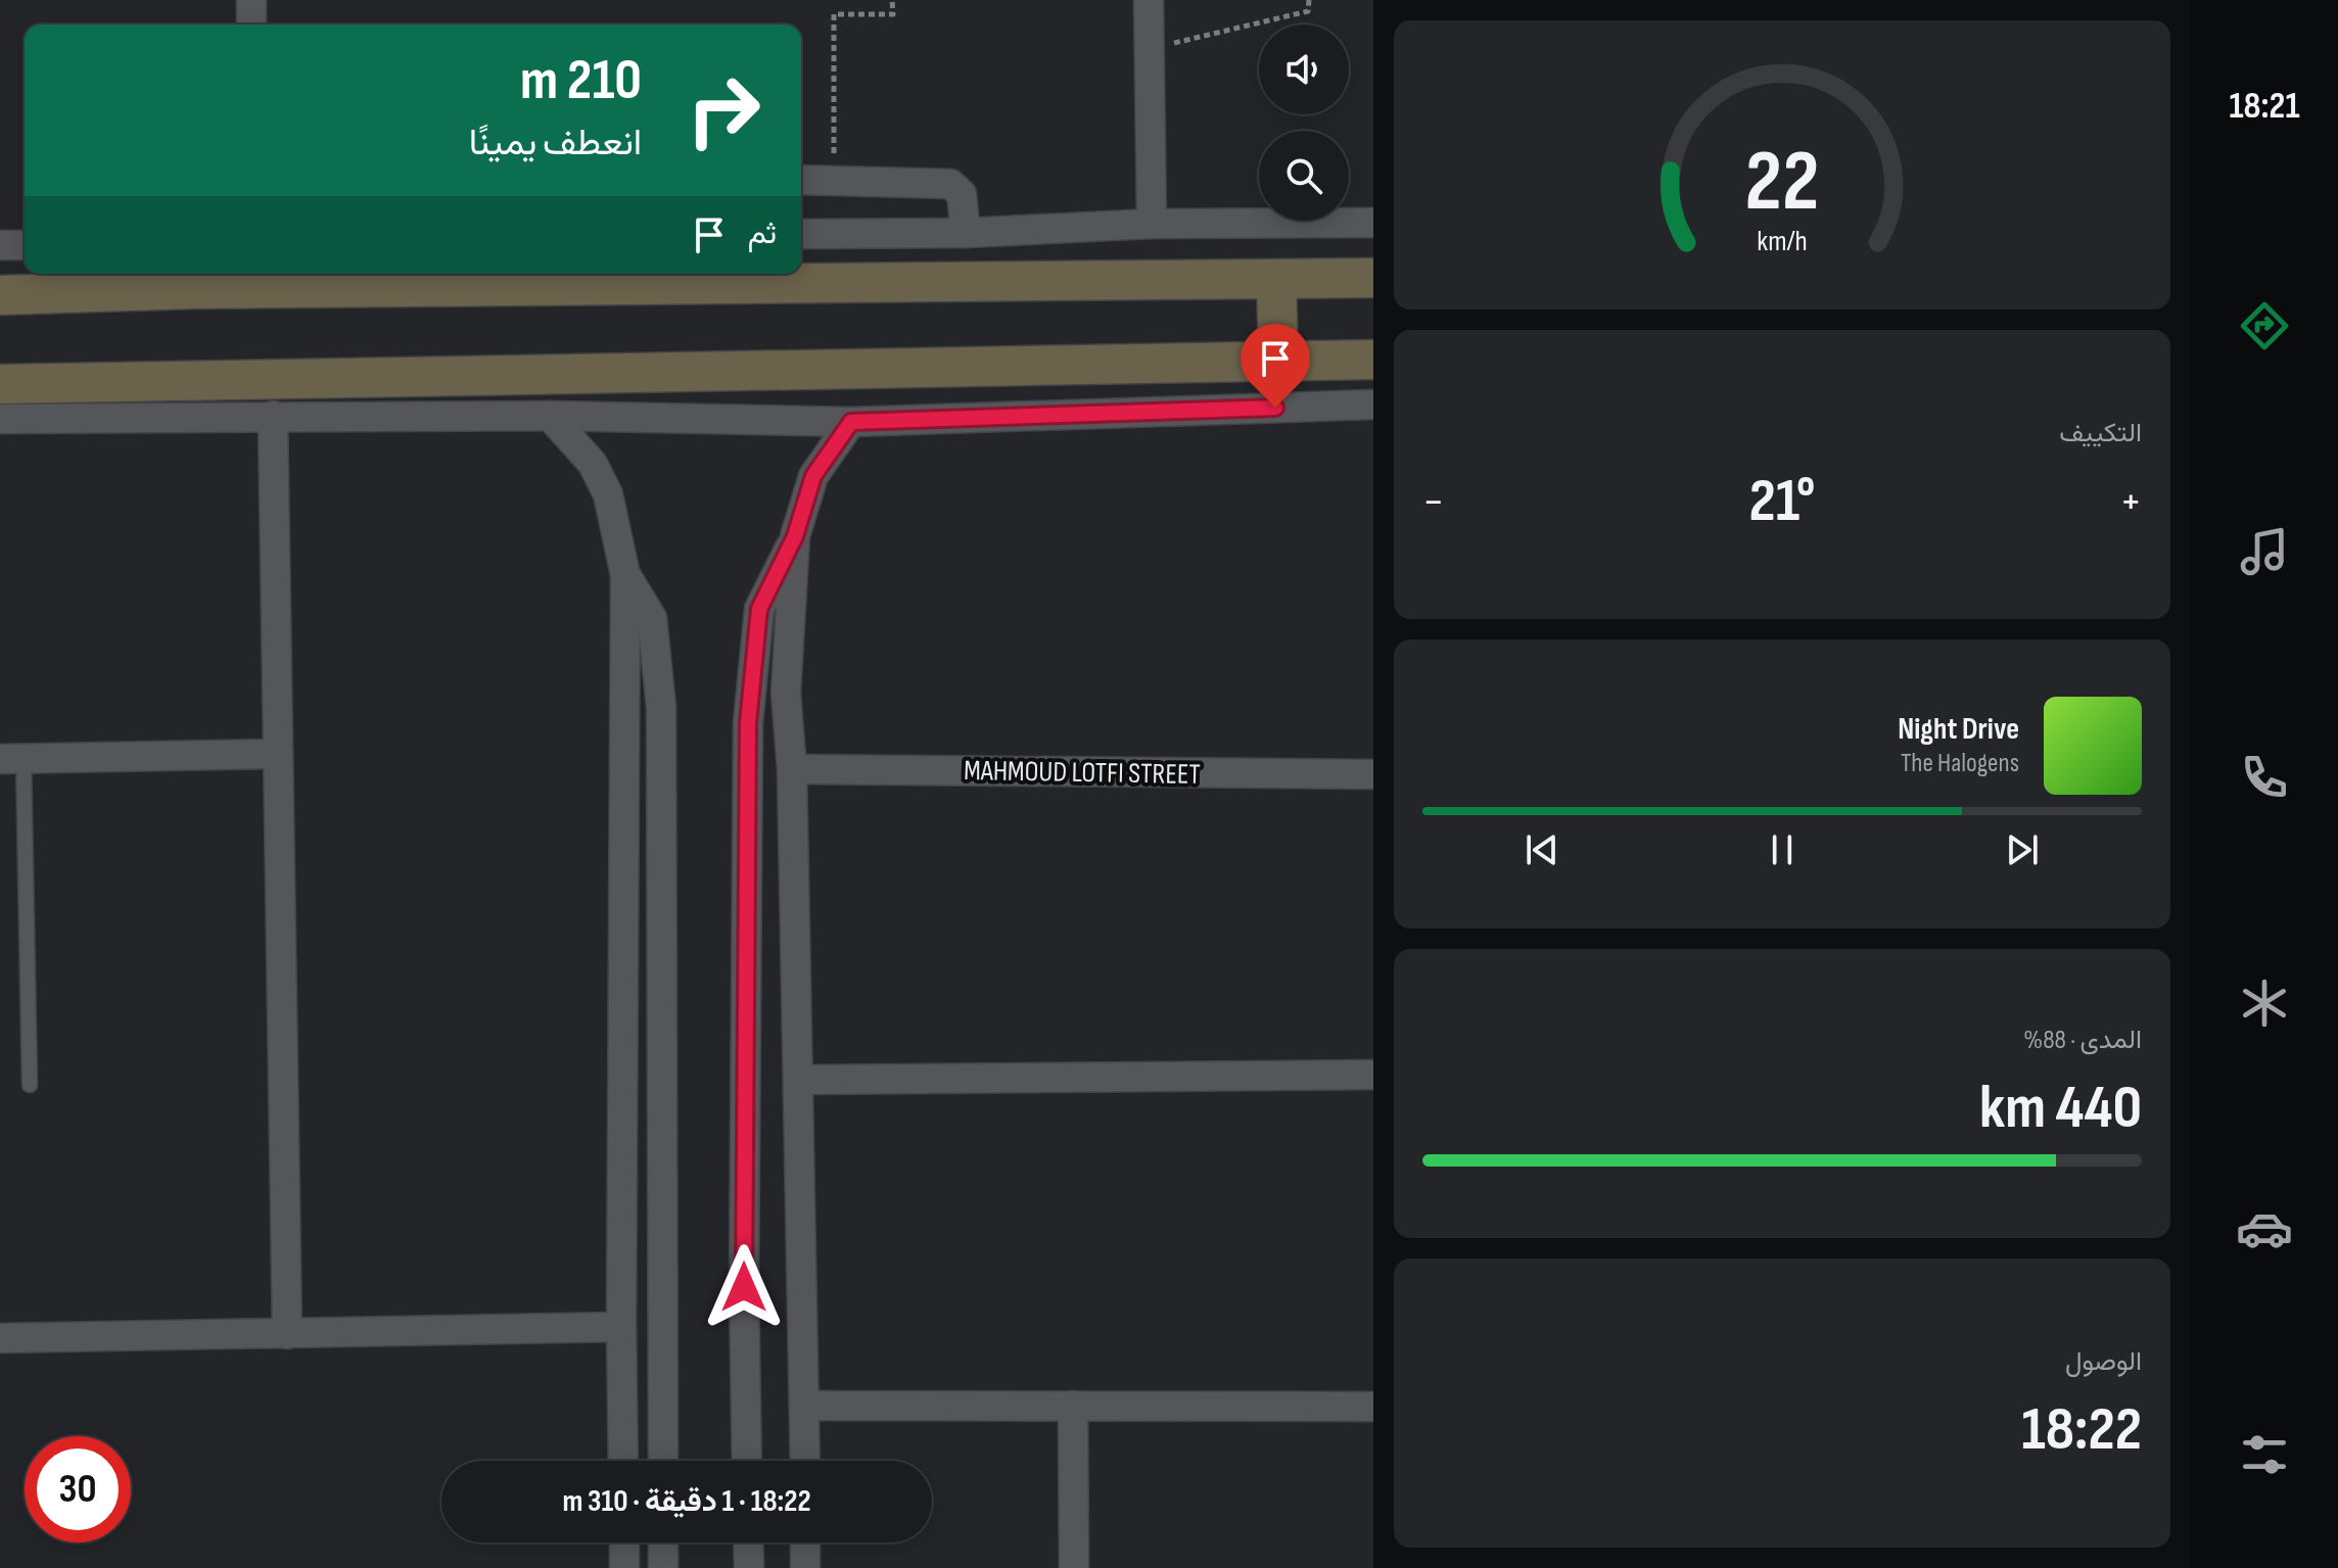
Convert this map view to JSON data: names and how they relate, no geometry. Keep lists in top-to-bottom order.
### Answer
{
  "streets": {
    "street": ["MAHMOUD LOTFI STREET"]
  },
  "page": {
    "tabs": "18:21",
    "turn": ["210 m", "انعطف يمينًا"],
    "then": "ثم",
    "tile": [
      "التكييف",
      ["المدى · 88%", "440 km"],
      ["الوصول", "18:22"]
    ],
    "heat": ["−", "21°", "+"],
    "song": ["Night Drive", "The Halogens"],
    "limit": "30",
    "trip": "18:22 · 1 دقيقة · 310 m",
    "gauge": ["22", "km/h"]
  }
}
